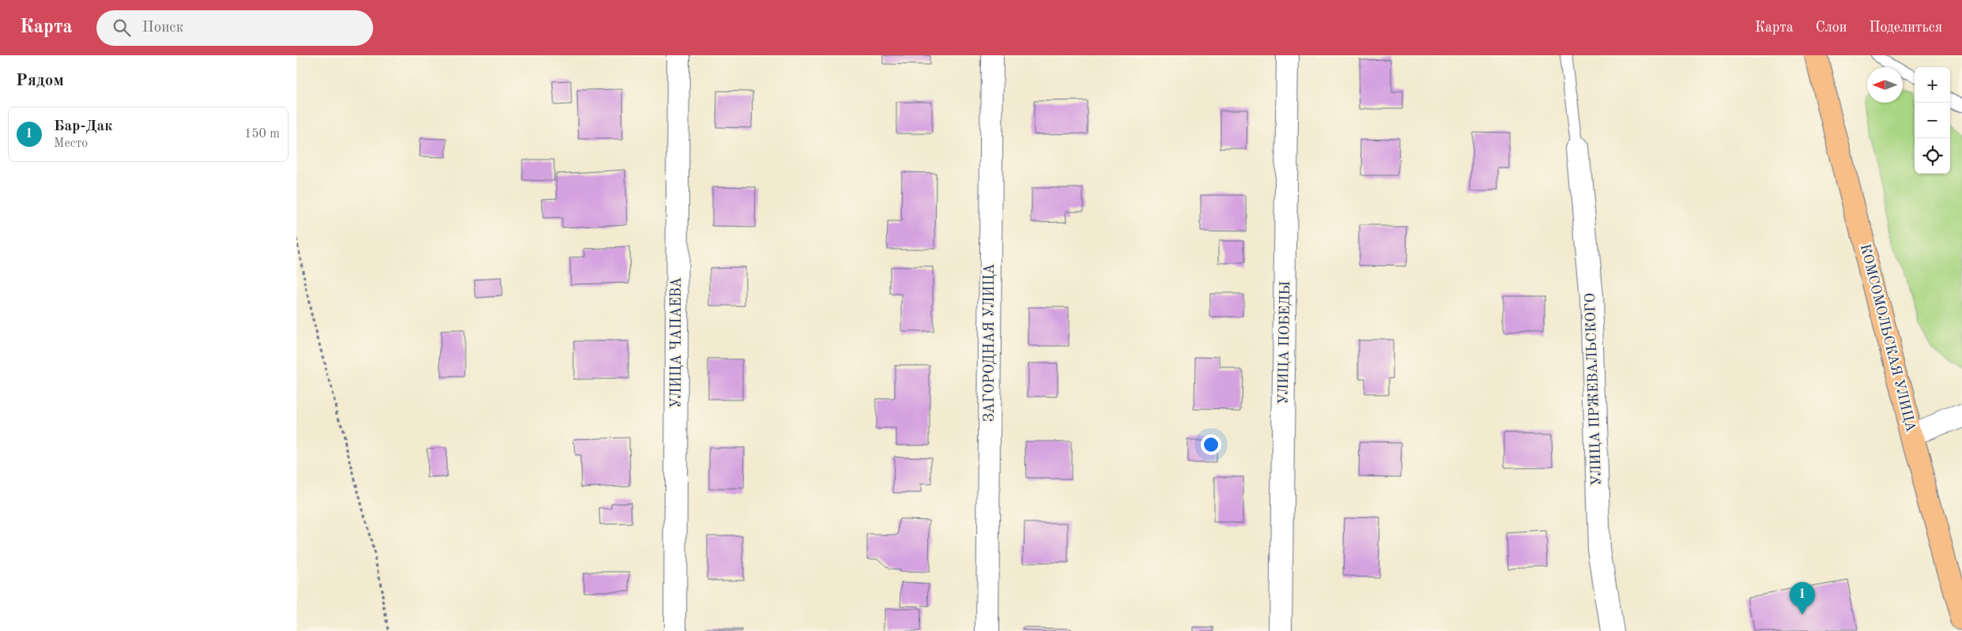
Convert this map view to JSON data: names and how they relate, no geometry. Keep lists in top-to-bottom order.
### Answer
{
  "streets": {
    "main road": ["КОМСОМОЛЬСКАЯ УЛИЦА"],
    "street": [
      "УЛИЦА ЧАПАЕВА",
      "ЗАГОРОДНАЯ УЛИЦА",
      "УЛИЦА ПОБЕДЫ",
      "УЛИЦА ПРЖЕВАЛЬСКОГО"
    ]
  },
  "north": "left",
  "page": {
    "header": "Карта",
    "search": "Поиск",
    "nav": ["Карта", "Слои", "Поделиться"],
    "heading": "Рядом",
    "map_buttons": ["+", "−"],
    "list": [
      {
        "mark": "1",
        "name": "Бар-Дак",
        "note": "Место",
        "value": "150 m"
      }
    ],
    "pins": "1"
  }
}
